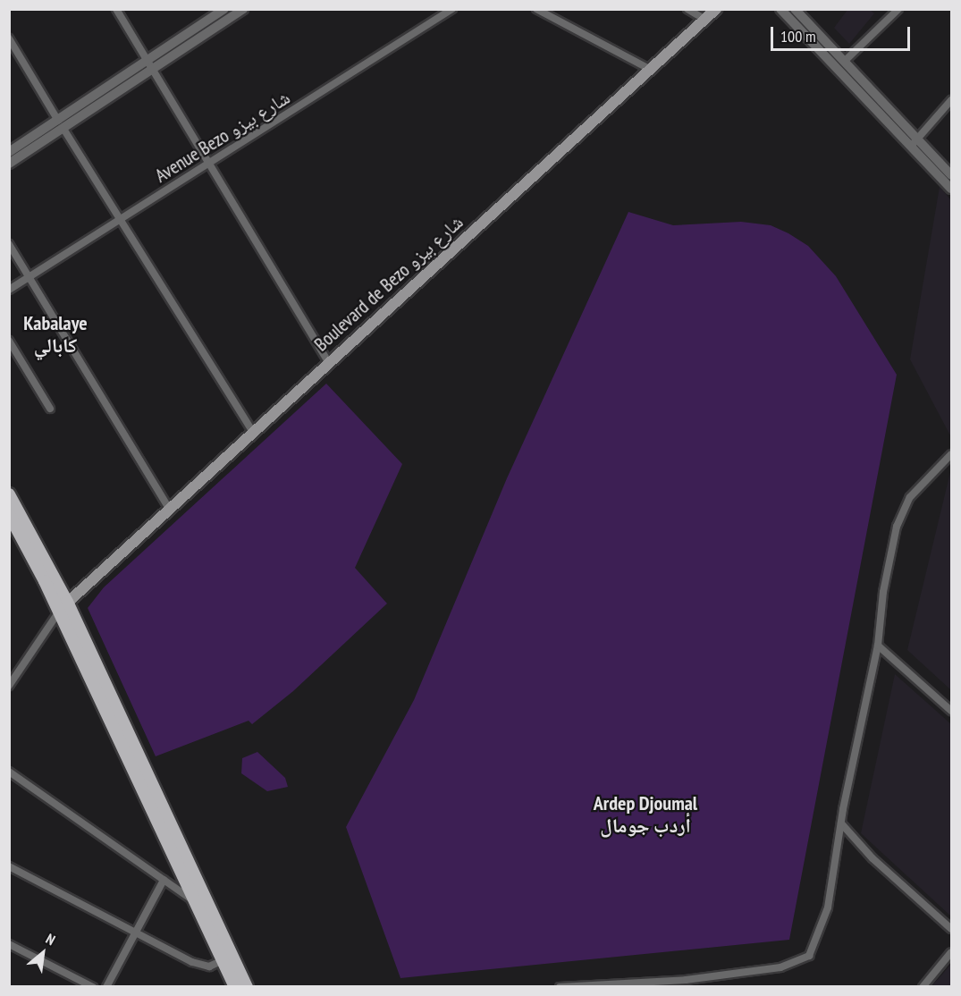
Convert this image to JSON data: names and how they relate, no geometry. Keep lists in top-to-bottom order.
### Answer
{
  "streets": {
    "main road": ["Boulevard de Bezo شارع بيزو"],
    "street": ["Avenue Bezo شارع بيزو"]
  },
  "districts": ["Kabalaye كابالي", "Ardep Djoumal أردب جومال"],
  "scale_bar": "100 m",
  "north": "top right"
}
